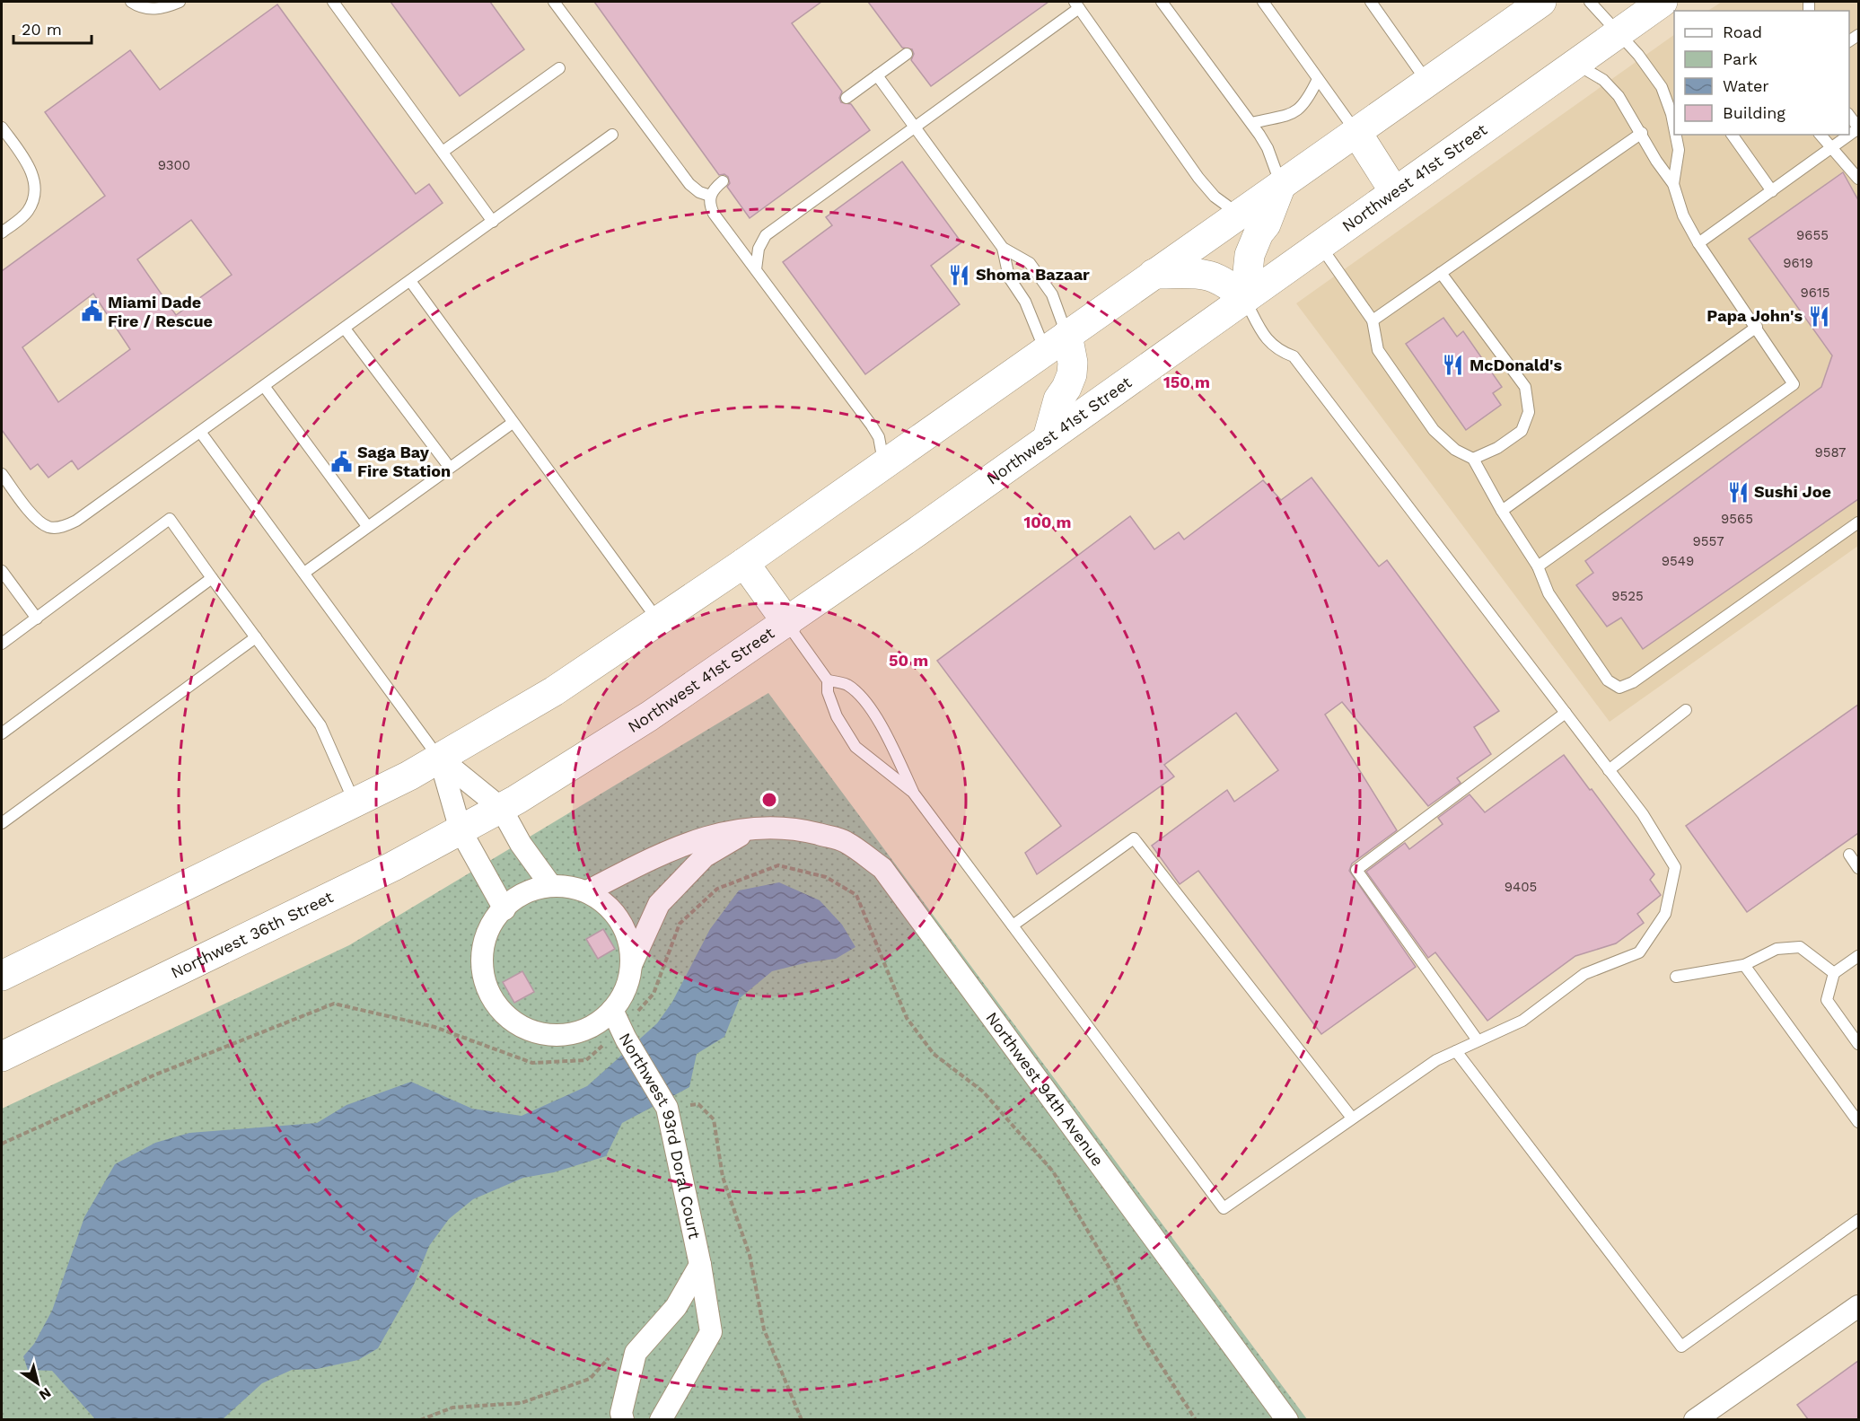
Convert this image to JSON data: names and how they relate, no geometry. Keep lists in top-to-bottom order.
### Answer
{
  "streets": {
    "main road": ["Northwest 41st Street", "Northwest 36th Street"],
    "street": ["Northwest 94th Avenue", "Northwest 93rd Doral Court"]
  },
  "crossings": [
    ["Northwest 41st Street", "Northwest 36th Street"],
    ["Northwest 94th Avenue", "Northwest 93rd Doral Court"]
  ],
  "places": {
    "restaurant": [
      "Shoma Bazaar",
      "Papa John's",
      "McDonald's",
      "Sushi Joe"
    ],
    "public building": ["Miami Dade Fire / Rescue", "Saga Bay Fire Station"]
  },
  "house_numbers": [
    "9300",
    "9655",
    "9619",
    "9615",
    "9587",
    "9565",
    "9557",
    "9549",
    "9525",
    "9405"
  ],
  "legend": [
    "Road",
    "Park",
    "Water",
    "Building"
  ],
  "scale_bar": "20 m",
  "north": "bottom right",
  "rings": ["150 m", "100 m", "50 m"]
}
